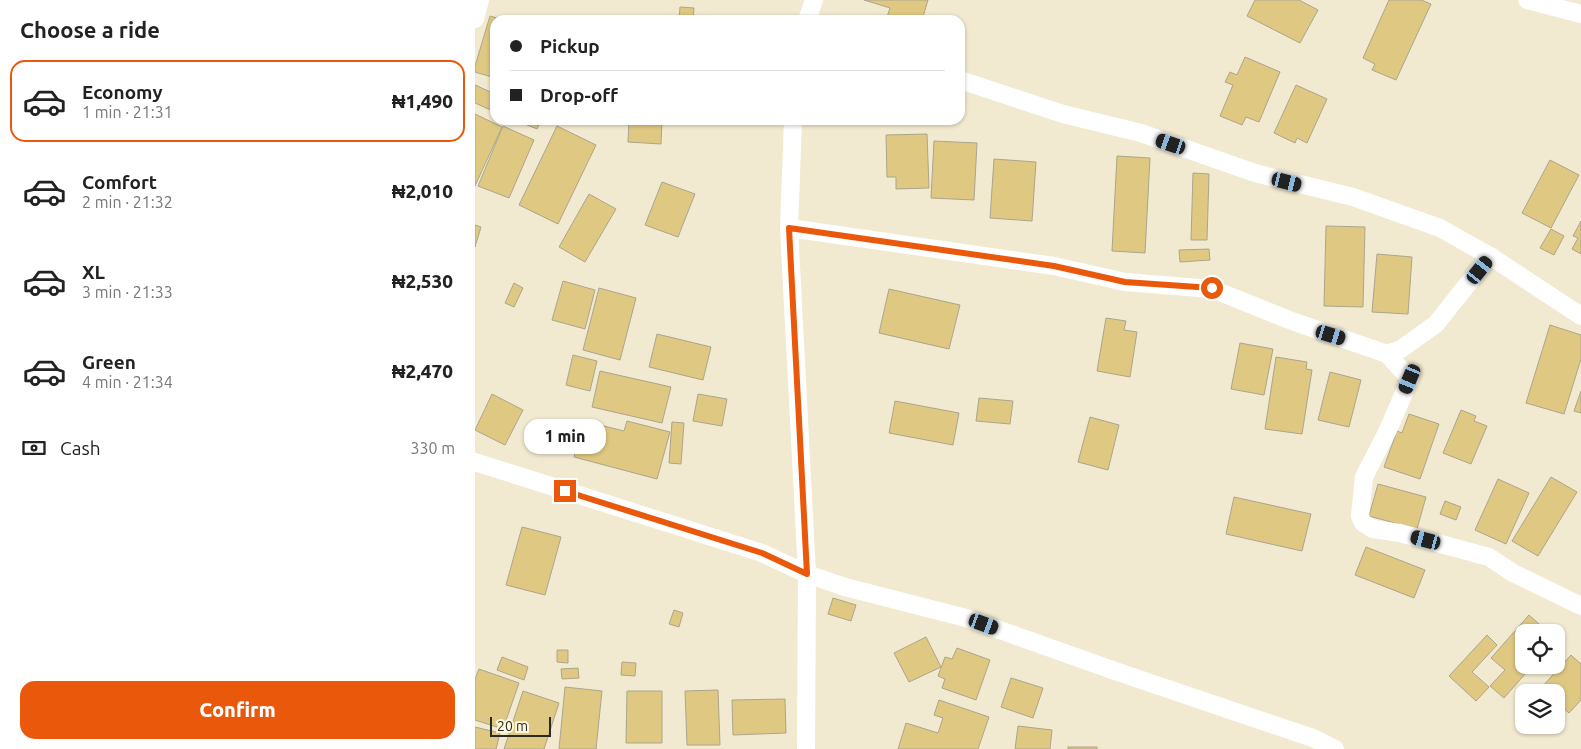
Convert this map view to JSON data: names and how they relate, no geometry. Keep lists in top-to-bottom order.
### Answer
{
  "scale_bar": "20 m",
  "page": {
    "heading": "Choose a ride",
    "banner": ["Pickup", "Drop-off"],
    "list": [
      {
        "name": "Economy",
        "note": "1 min · 21:31",
        "value": "₦1,490"
      },
      {
        "name": "Comfort",
        "note": "2 min · 21:32",
        "value": "₦2,010"
      },
      {
        "name": "XL",
        "note": "3 min · 21:33",
        "value": "₦2,530"
      },
      {
        "name": "Green",
        "note": "4 min · 21:34",
        "value": "₦2,470"
      }
    ],
    "bubble": "1 min",
    "pay": ["Cash", "330 m"],
    "buttons": "Confirm",
    "scale": "20 m"
  }
}
